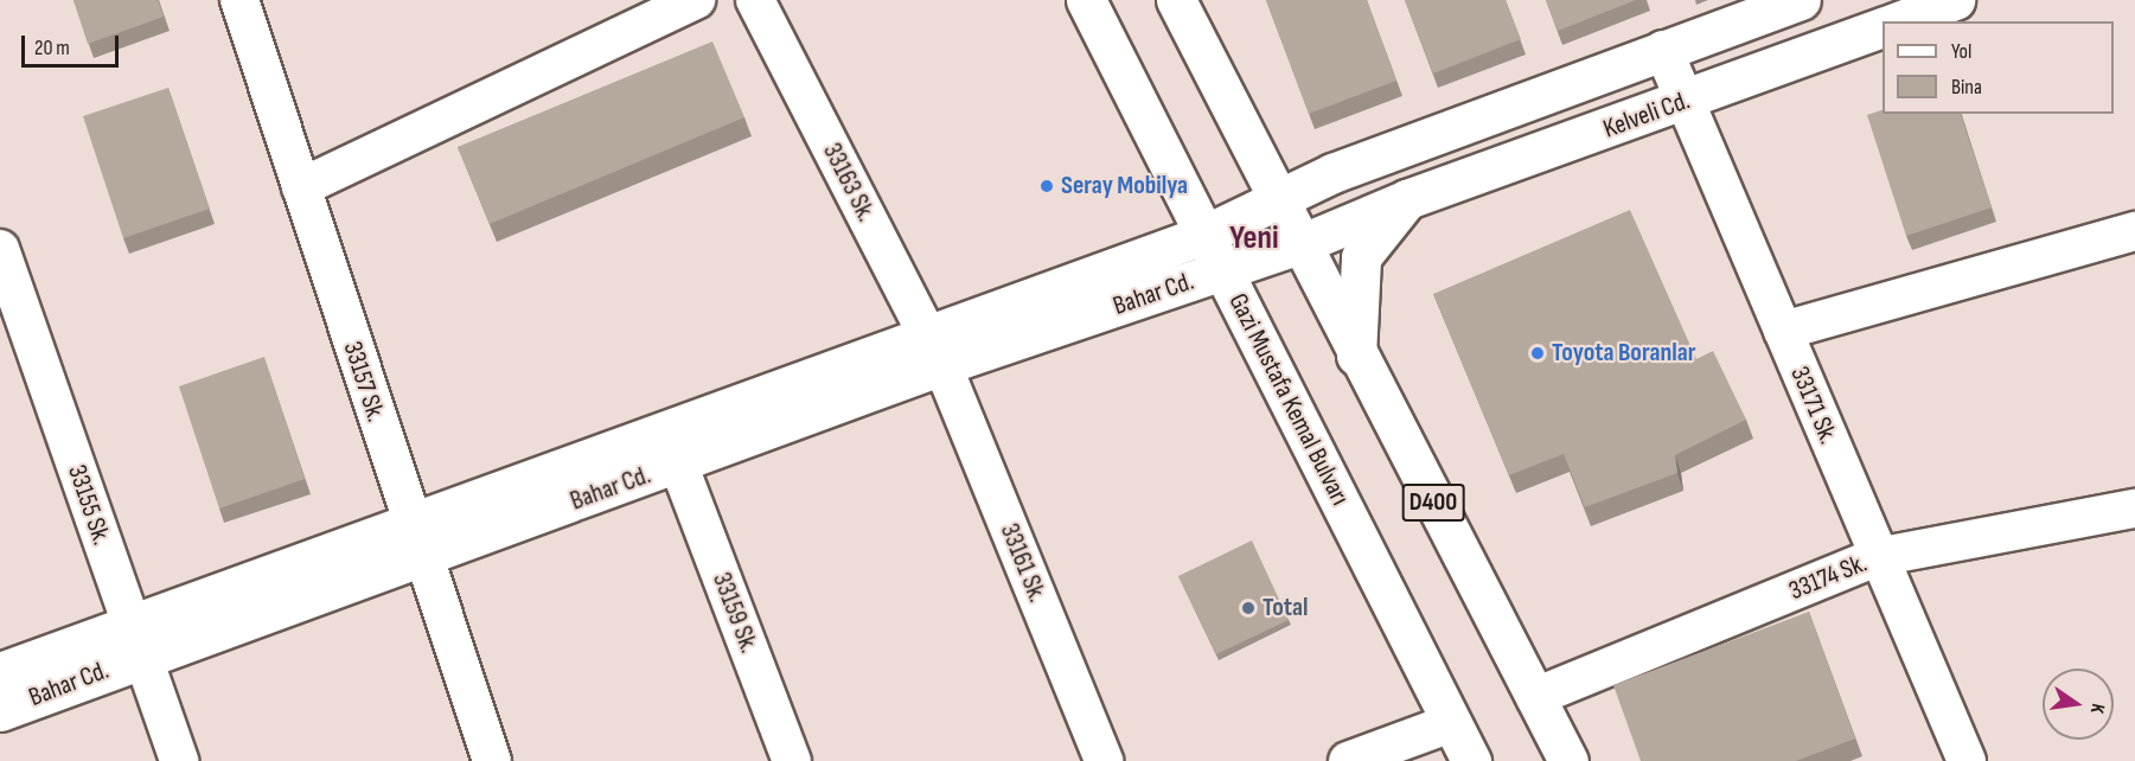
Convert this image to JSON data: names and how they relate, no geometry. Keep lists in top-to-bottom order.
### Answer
{
  "streets": {
    "main road": [
      "Kelveli Cd.",
      "Bahar Cd.",
      "Gazi Mustafa Kemal Bulvarı",
      "D400"
    ],
    "street": [
      "33163 Sk.",
      "33157 Sk.",
      "33171 Sk.",
      "33155 Sk.",
      "33161 Sk.",
      "33174 Sk.",
      "33159 Sk."
    ]
  },
  "crossings": [
    ["Kelveli Cd.", "Bahar Cd."],
    ["Kelveli Cd.", "Gazi Mustafa Kemal Bulvarı"],
    ["Kelveli Cd.", "33171 Sk."],
    ["Kelveli Cd.", "D400"],
    ["33163 Sk.", "Bahar Cd."],
    ["33163 Sk.", "33161 Sk."],
    ["Bahar Cd.", "33157 Sk."],
    ["Bahar Cd.", "Gazi Mustafa Kemal Bulvarı"],
    ["Bahar Cd.", "33155 Sk."],
    ["Bahar Cd.", "33161 Sk."],
    ["Bahar Cd.", "33159 Sk."],
    ["33171 Sk.", "33174 Sk."],
    ["D400", "33174 Sk."]
  ],
  "districts": ["Yeni"],
  "places": ["Seray Mobilya", "Toyota Boranlar", "Total"],
  "legend": ["Yol", "Bina"],
  "scale_bar": "20 m",
  "north": "right"
}
